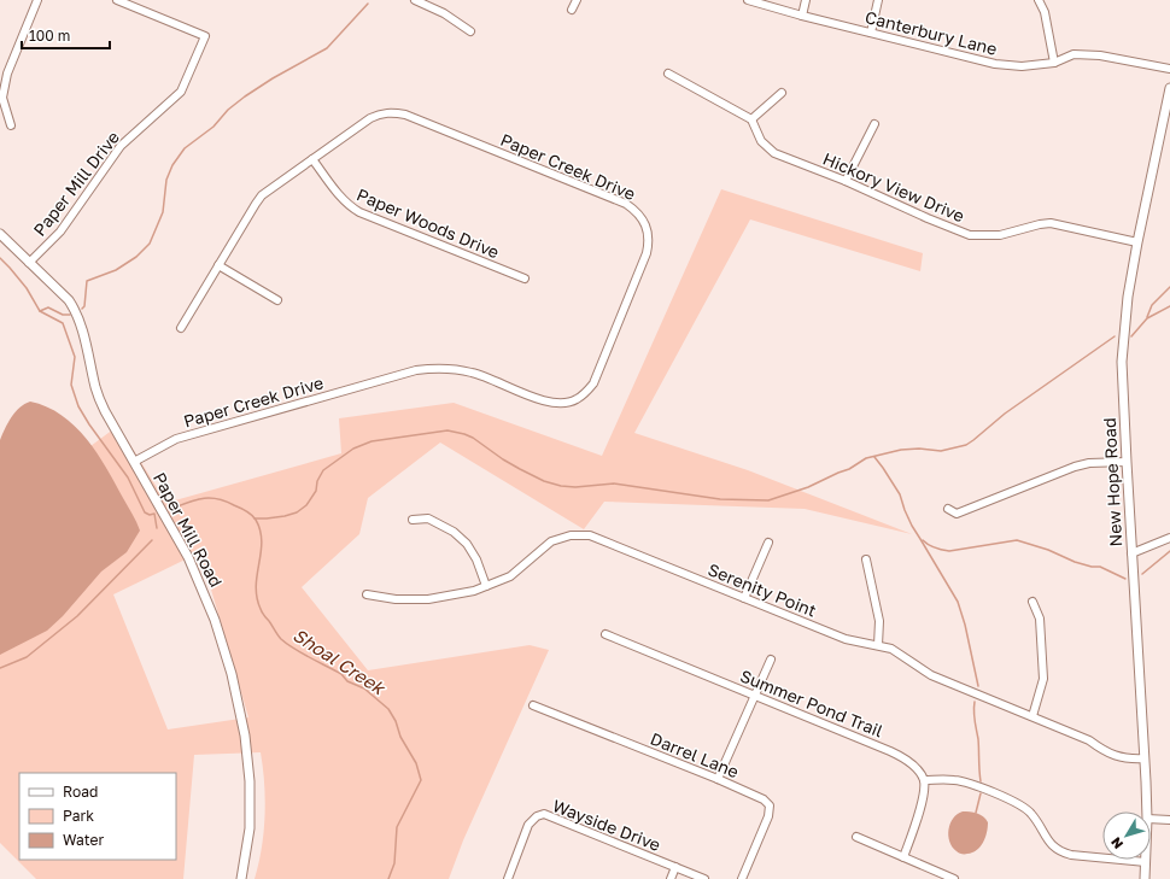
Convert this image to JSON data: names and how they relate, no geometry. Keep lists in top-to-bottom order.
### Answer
{
  "streets": {
    "street": [
      "Canterbury Lane",
      "Paper Creek Drive",
      "Paper Mill Drive",
      "Hickory View Drive",
      "Paper Woods Drive",
      "New Hope Road",
      "Paper Mill Road",
      "Serenity Point",
      "Summer Pond Trail",
      "Darrel Lane",
      "Wayside Drive"
    ]
  },
  "crossings": [
    ["Paper Creek Drive", "Paper Woods Drive"],
    ["Paper Creek Drive", "Paper Mill Road"],
    ["Paper Mill Drive", "Paper Mill Road"],
    ["Hickory View Drive", "New Hope Road"],
    ["New Hope Road", "Serenity Point"]
  ],
  "water": ["Shoal Creek"],
  "legend": ["Road", "Park", "Water"],
  "scale_bar": "100 m",
  "north": "bottom left"
}
